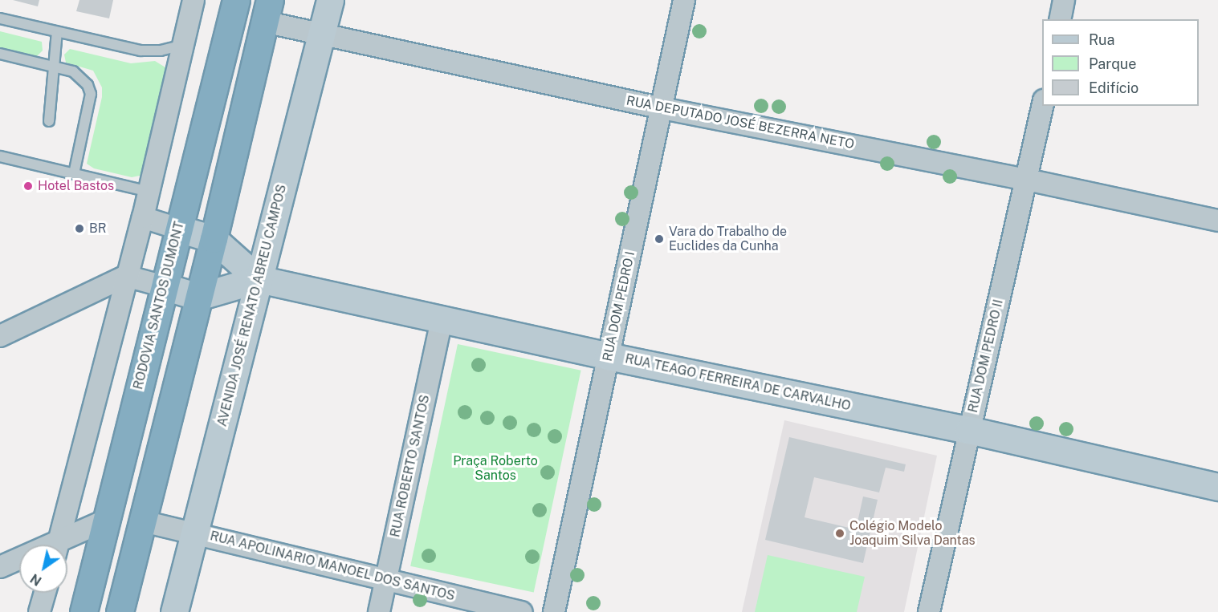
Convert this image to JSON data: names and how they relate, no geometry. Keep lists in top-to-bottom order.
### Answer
{
  "streets": {
    "highway": ["RODOVIA SANTOS DUMONT"],
    "street": [
      "RUA DEPUTADO JOSÉ BEZERRA NETO",
      "AVENIDA JOSÉ RENATO ABREU CAMPOS",
      "RUA DOM PEDRO I",
      "RUA DOM PEDRO II",
      "RUA TEAGO FERREIRA DE CARVALHO",
      "RUA ROBERTO SANTOS",
      "RUA APOLINARIO MANOEL DOS SANTOS"
    ]
  },
  "crossings": [
    ["RUA DEPUTADO JOSÉ BEZERRA NETO", "AVENIDA JOSÉ RENATO ABREU CAMPOS"],
    ["RUA DEPUTADO JOSÉ BEZERRA NETO", "RUA DOM PEDRO I"],
    ["RUA DEPUTADO JOSÉ BEZERRA NETO", "RUA DOM PEDRO II"],
    ["AVENIDA JOSÉ RENATO ABREU CAMPOS", "RUA TEAGO FERREIRA DE CARVALHO"],
    ["AVENIDA JOSÉ RENATO ABREU CAMPOS", "RUA APOLINARIO MANOEL DOS SANTOS"],
    ["RUA DOM PEDRO I", "RUA TEAGO FERREIRA DE CARVALHO"],
    ["RUA DOM PEDRO II", "RUA TEAGO FERREIRA DE CARVALHO"],
    ["RUA TEAGO FERREIRA DE CARVALHO", "RUA ROBERTO SANTOS"],
    ["RUA ROBERTO SANTOS", "RUA APOLINARIO MANOEL DOS SANTOS"]
  ],
  "parks": ["Praça Roberto Santos"],
  "places": [
    "Hotel Bastos",
    "BR",
    "Vara do Trabalho de Euclides da Cunha",
    "Colégio Modelo Joaquim Silva Dantas"
  ],
  "legend": ["Rua", "Parque", "Edifício"],
  "north": "bottom left"
}
